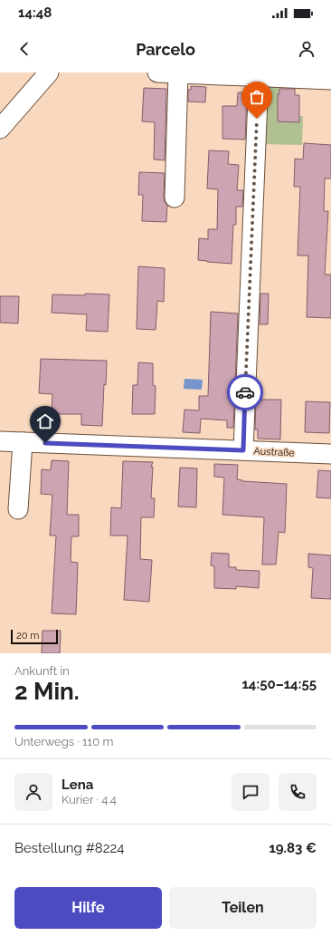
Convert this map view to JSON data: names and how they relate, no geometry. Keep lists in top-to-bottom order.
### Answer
{
  "streets": {
    "street": ["Austraße"]
  },
  "scale_bar": "20 m",
  "page": {
    "status": "14:48",
    "header": "Parcelo",
    "scale": "20 m",
    "heading": ["2 Min.", "Ankunft in", "14:50–14:55"],
    "panel": [
      "Lena",
      "Kurier · 4.4",
      "Bestellung #8224",
      "19.83 €"
    ],
    "bar": "Unterwegs · 110 m",
    "buttons": ["Hilfe", "Teilen"]
  }
}
